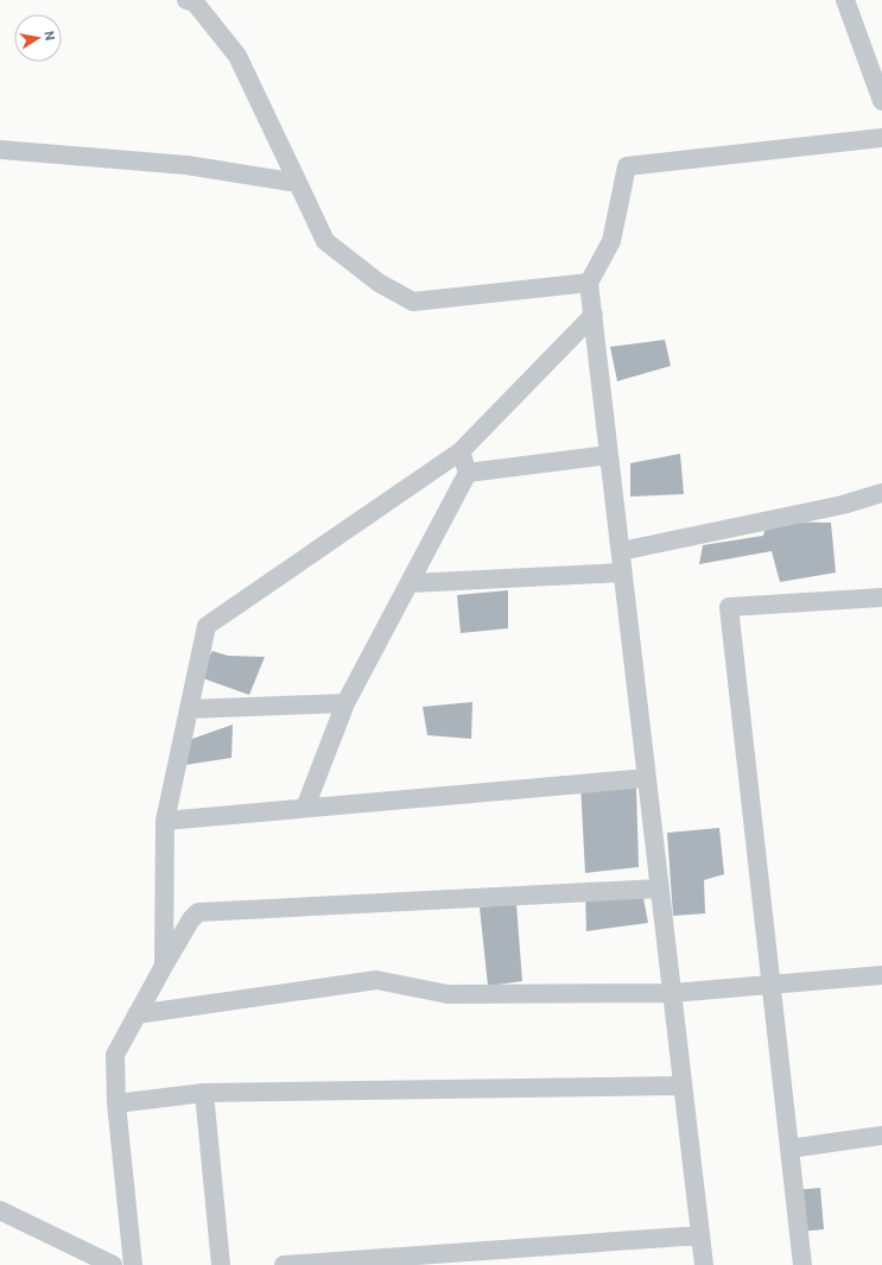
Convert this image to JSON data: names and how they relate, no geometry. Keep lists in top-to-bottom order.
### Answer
{
  "north": "right"
}
